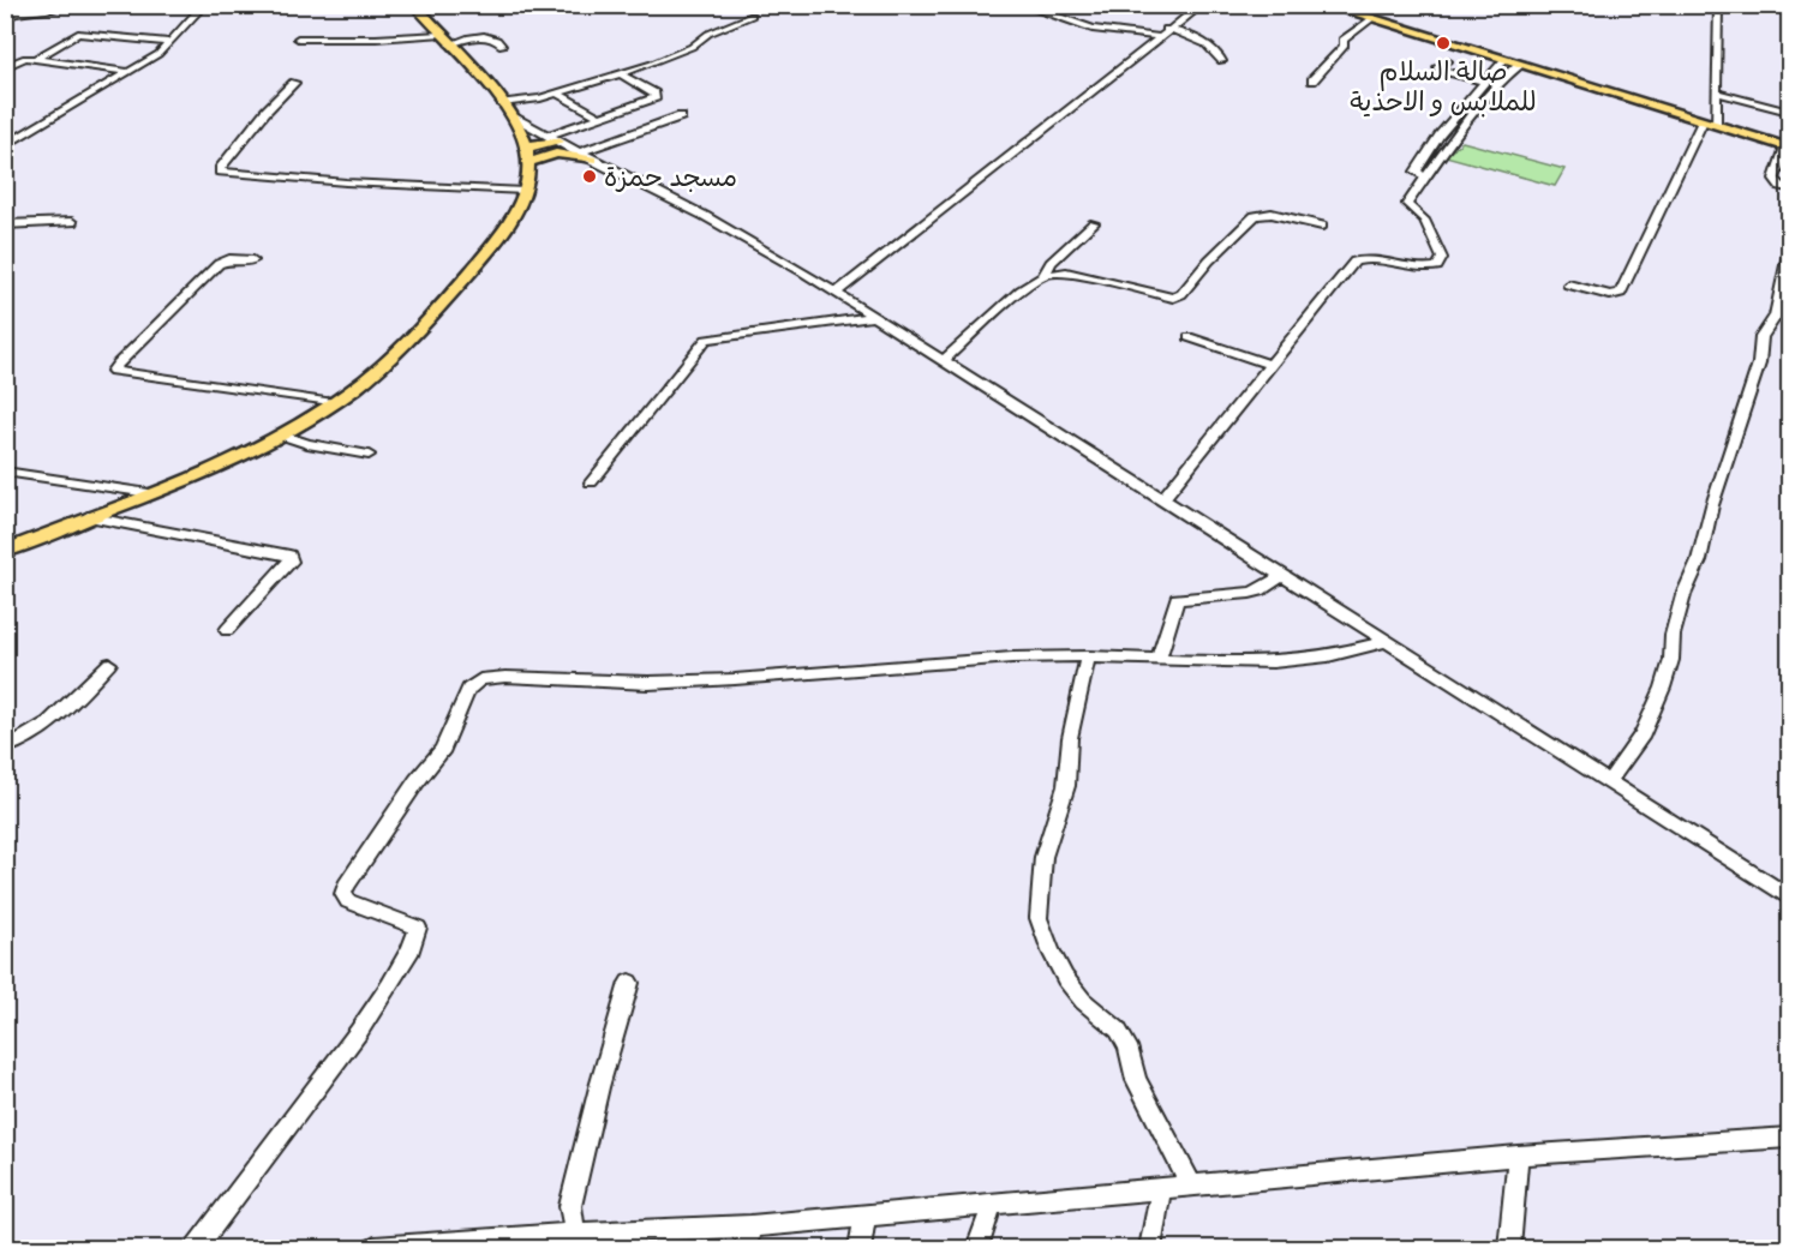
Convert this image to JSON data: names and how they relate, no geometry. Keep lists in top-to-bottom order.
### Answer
{
  "places": ["صالة السلام للملابس و الاحذية", "مسجد حمزة"]
}
